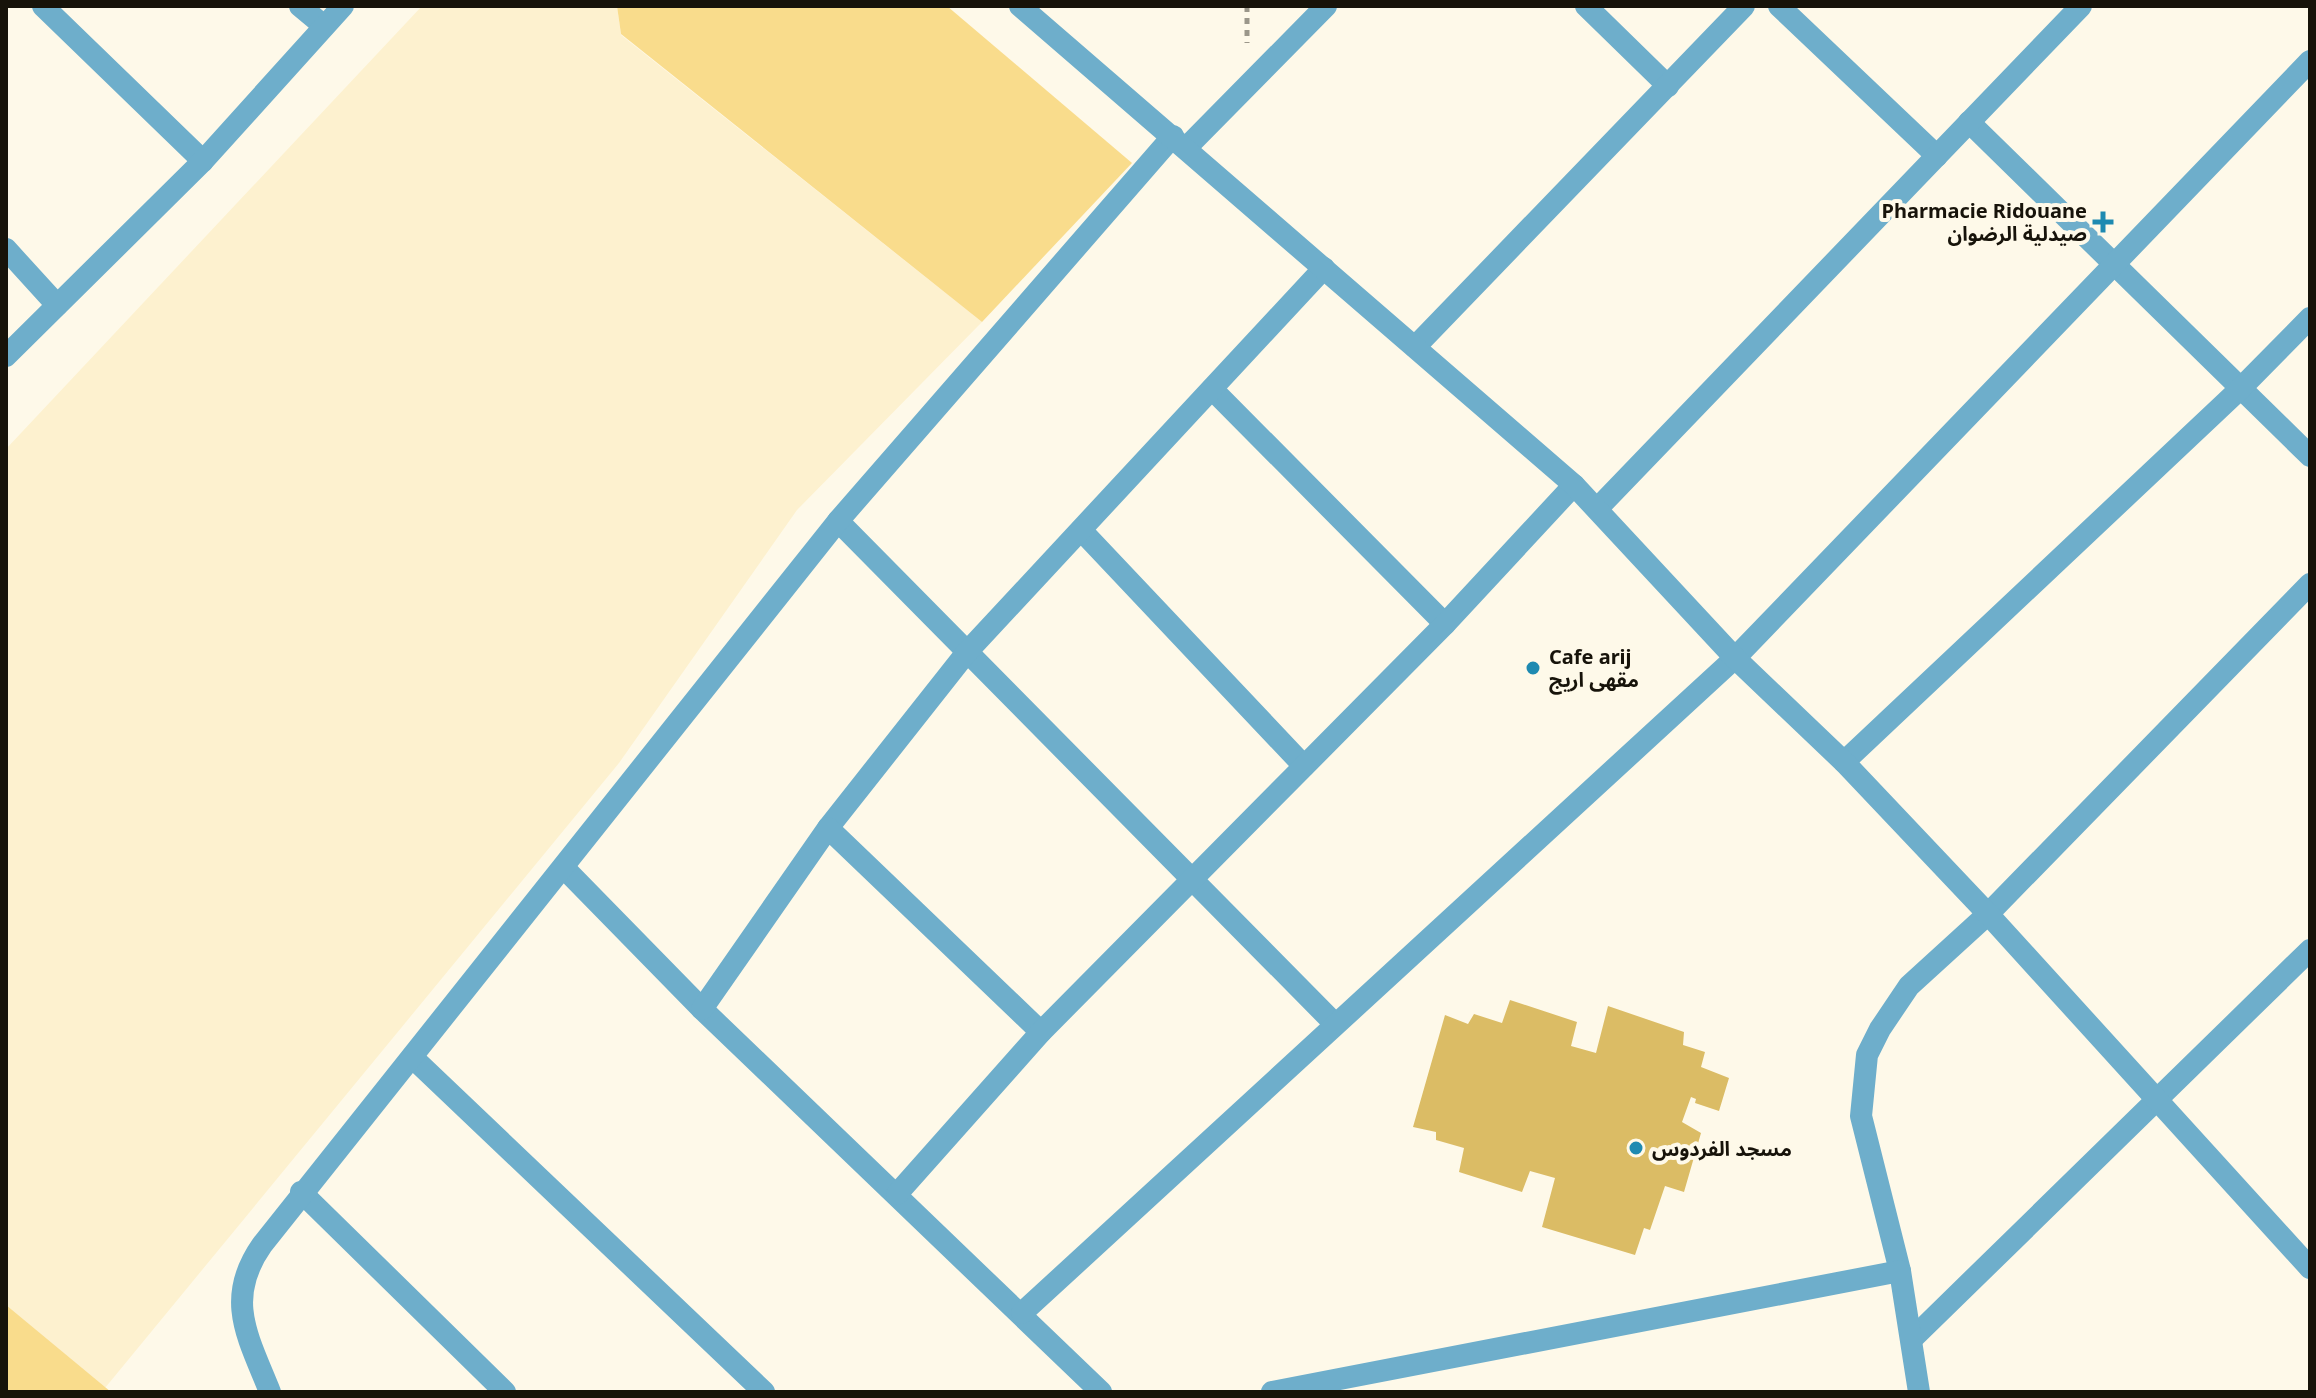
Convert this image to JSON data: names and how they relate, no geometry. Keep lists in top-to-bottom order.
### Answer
{
  "places": {
    "health": ["Pharmacie Ridouane صيدلية الرضوان"],
    "other": ["Cafe arij مقهى اريج", "مسجد الفردوس"]
  }
}
